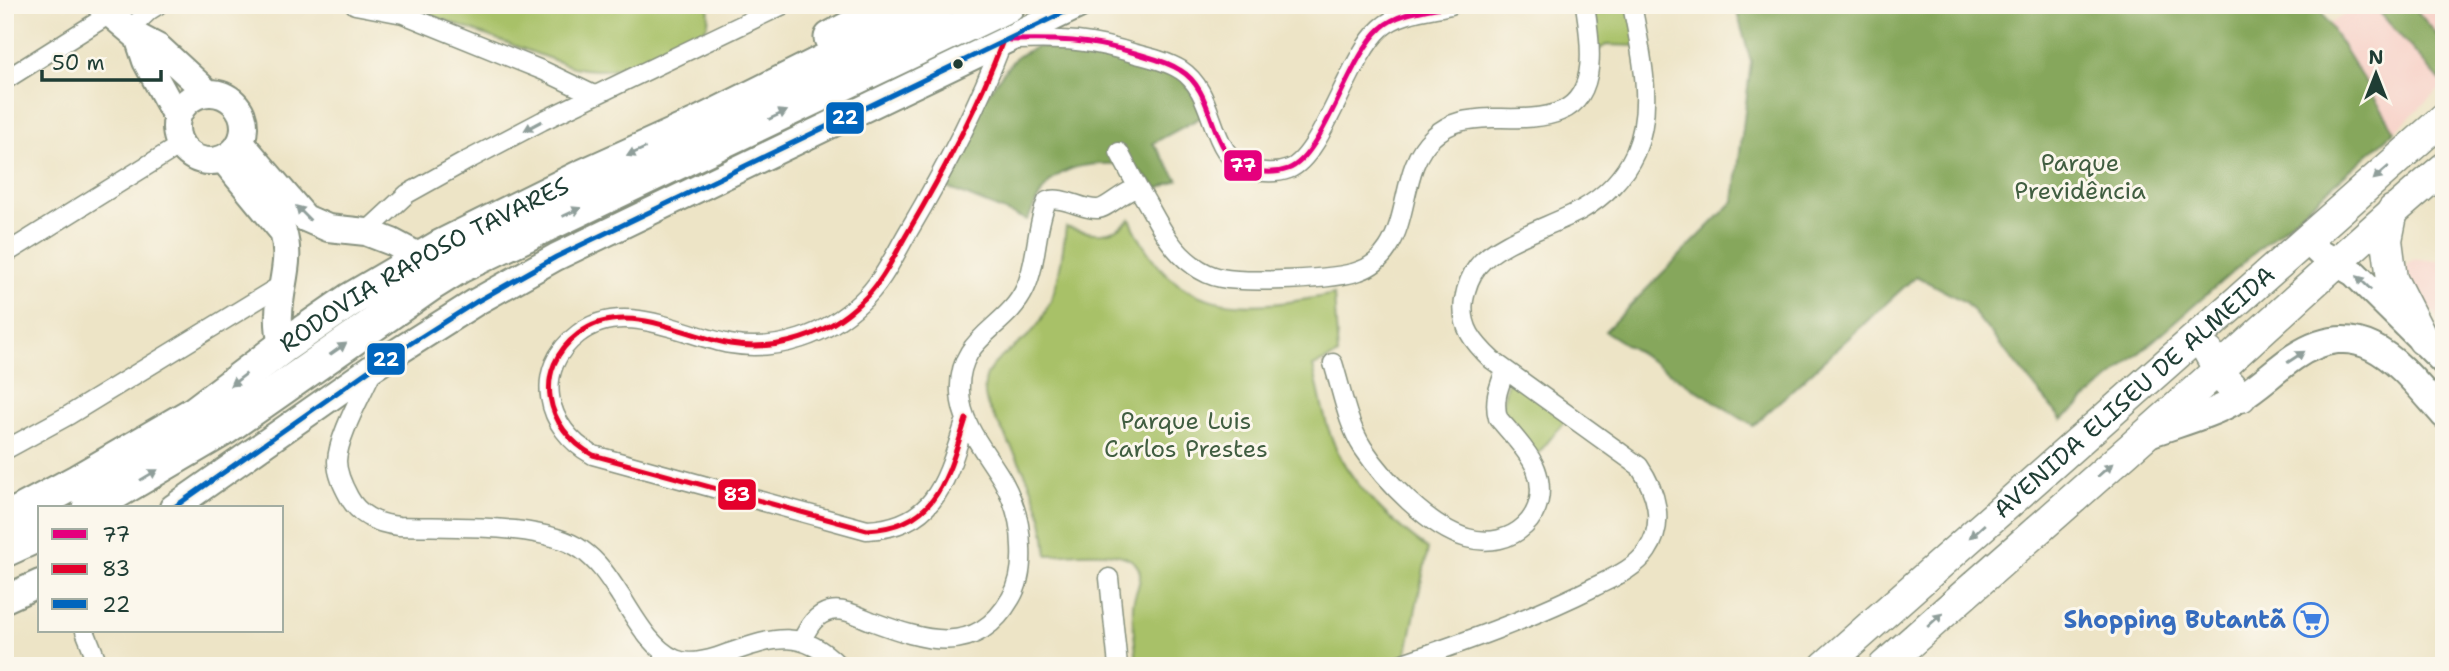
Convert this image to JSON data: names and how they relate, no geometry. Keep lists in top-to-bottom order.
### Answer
{
  "streets": {
    "highway": ["RODOVIA RAPOSO TAVARES"],
    "main road": ["AVENIDA ELISEU DE ALMEIDA"]
  },
  "parks": ["Parque Previdência", "Parque Luis Carlos Prestes"],
  "places": {
    "supermarket": ["Shopping Butantã"]
  },
  "lines": ["transit line 77", "transit line 22", "transit line 83"],
  "legend": ["77", "83", "22"],
  "scale_bar": "50 m",
  "north": "top"
}
